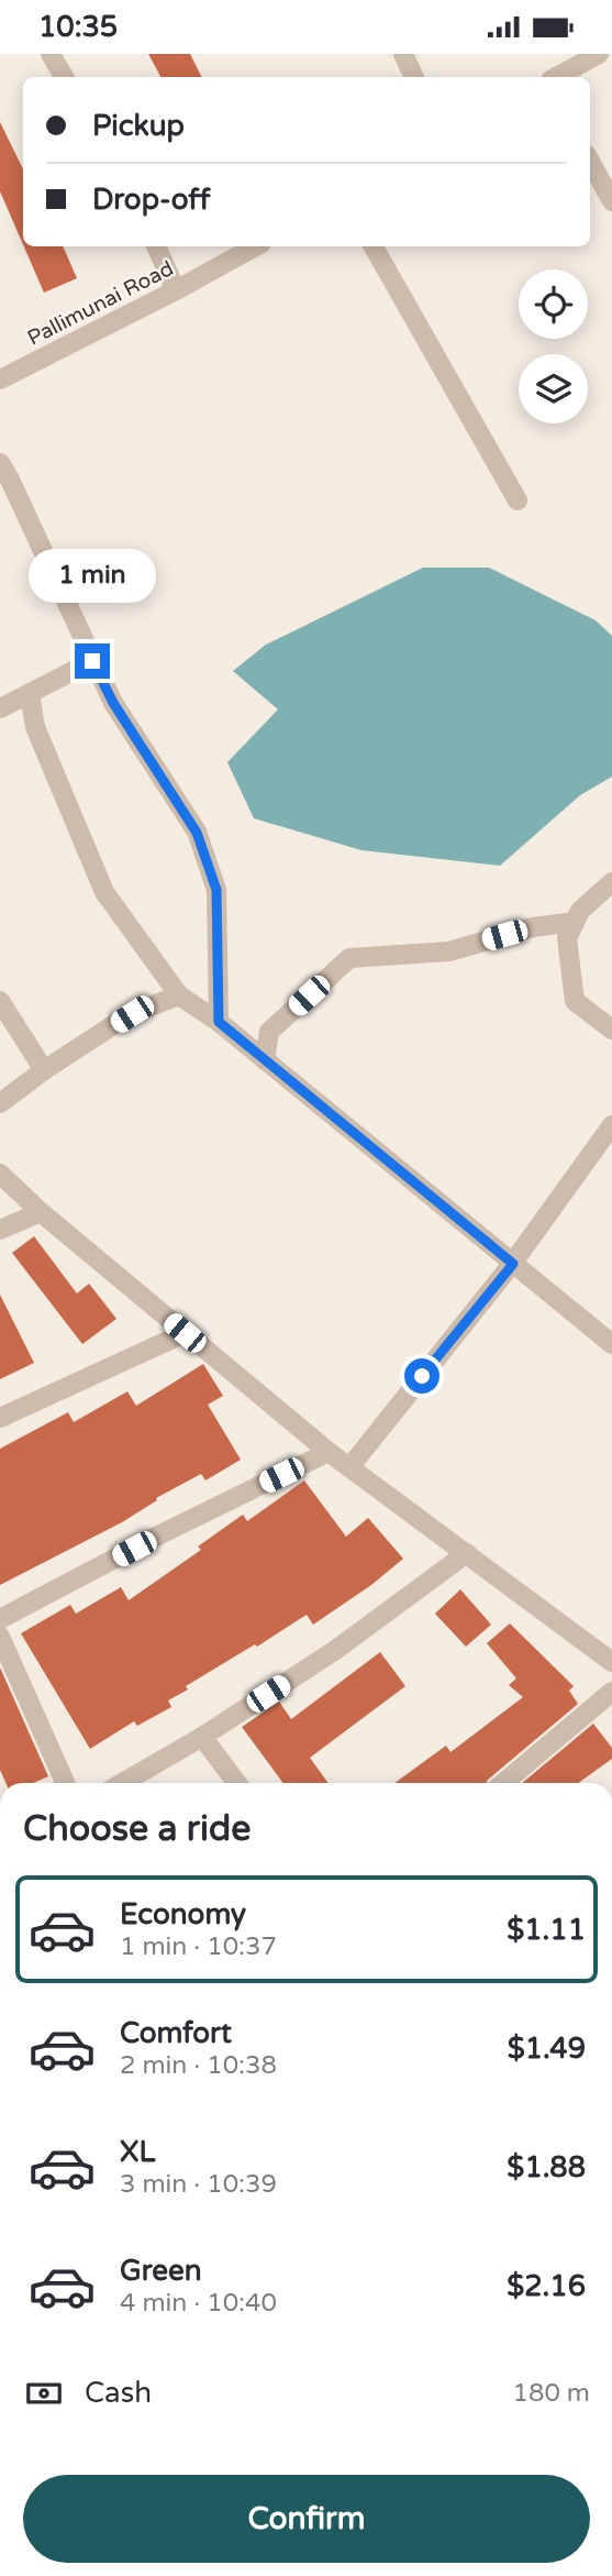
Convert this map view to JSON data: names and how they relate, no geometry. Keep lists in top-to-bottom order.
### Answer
{
  "streets": {
    "street": ["Pallimunai Road"]
  },
  "page": {
    "status": "10:35",
    "banner": ["Pickup", "Drop-off"],
    "bubble": "1 min",
    "heading": "Choose a ride",
    "list": [
      {
        "name": "Economy",
        "note": "1 min · 10:37",
        "value": "$1.11"
      },
      {
        "name": "Comfort",
        "note": "2 min · 10:38",
        "value": "$1.49"
      },
      {
        "name": "XL",
        "note": "3 min · 10:39",
        "value": "$1.88"
      },
      {
        "name": "Green",
        "note": "4 min · 10:40",
        "value": "$2.16"
      }
    ],
    "pay": ["Cash", "180 m"],
    "buttons": "Confirm"
  }
}
